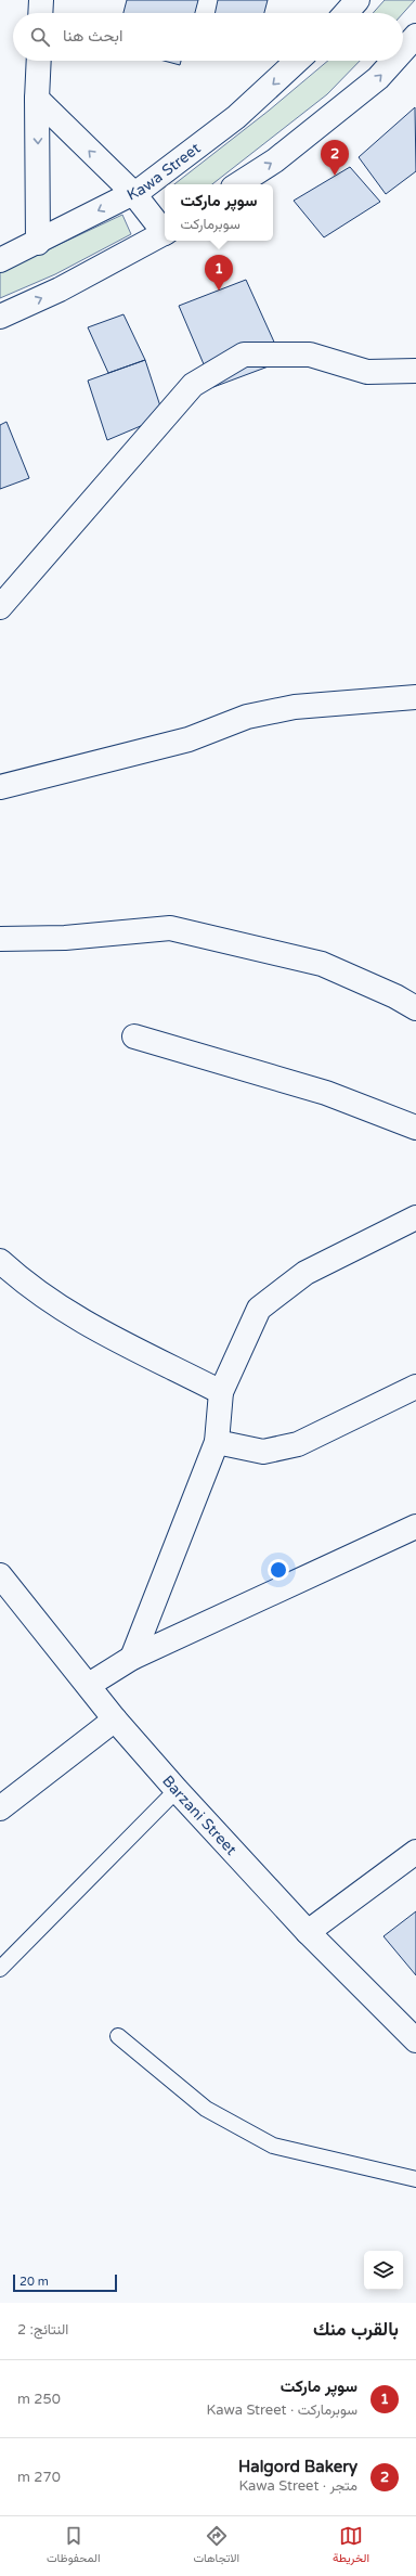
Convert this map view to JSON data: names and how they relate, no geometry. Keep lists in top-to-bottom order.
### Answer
{
  "streets": {
    "street": ["Kawa Street", "Barzani Street"]
  },
  "scale_bar": "20 m",
  "page": {
    "search": "ابحث هنا",
    "pins": ["2", "1"],
    "popup": ["سوپر مارکت", "سوبرماركت"],
    "scale": "20 m",
    "heading": ["بالقرب منك", "النتائج: 2"],
    "list": [
      {
        "mark": "1",
        "name": "سوپر مارکت",
        "note": "سوبرماركت · Kawa Street",
        "value": "250 m"
      },
      {
        "mark": "2",
        "name": "Halgord Bakery",
        "note": "متجر · Kawa Street",
        "value": "270 m"
      }
    ],
    "nav": ["الخريطة", "الاتجاهات", "المحفوظات"]
  }
}
